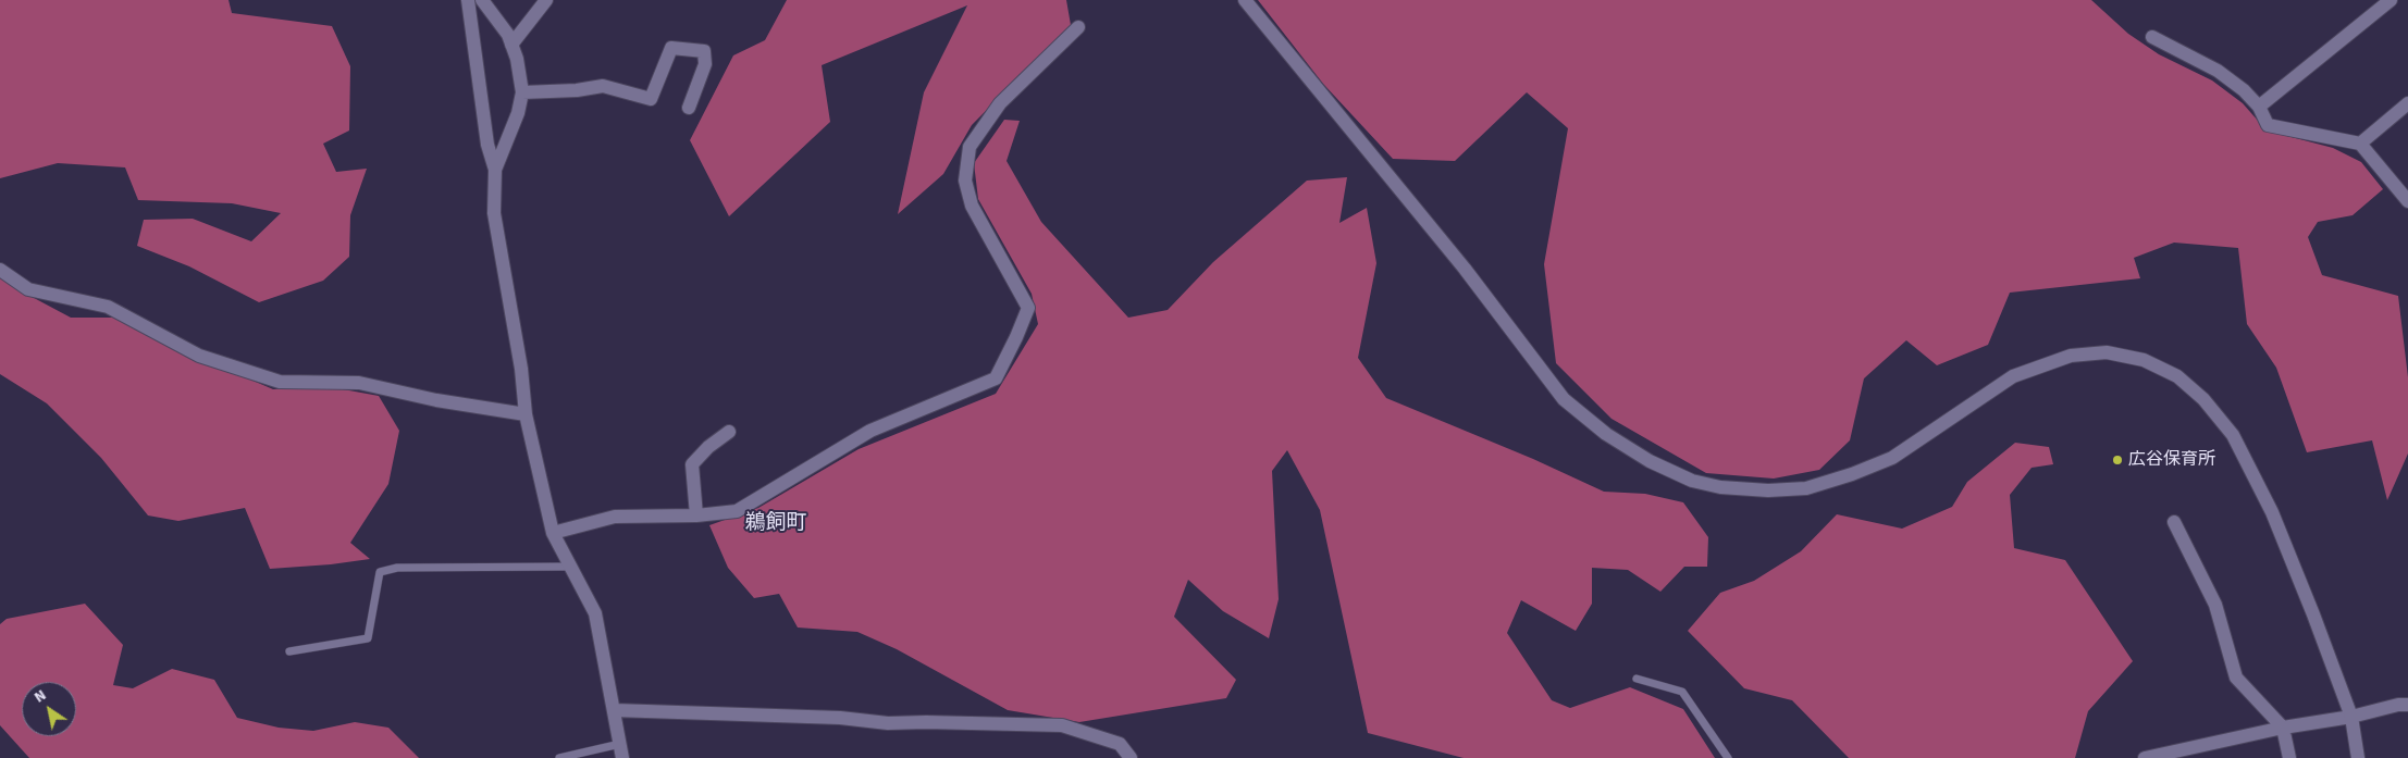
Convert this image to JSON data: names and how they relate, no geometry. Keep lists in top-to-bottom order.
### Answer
{
  "districts": ["鵜飼町"],
  "places": ["広谷保育所"],
  "north": "top left"
}
